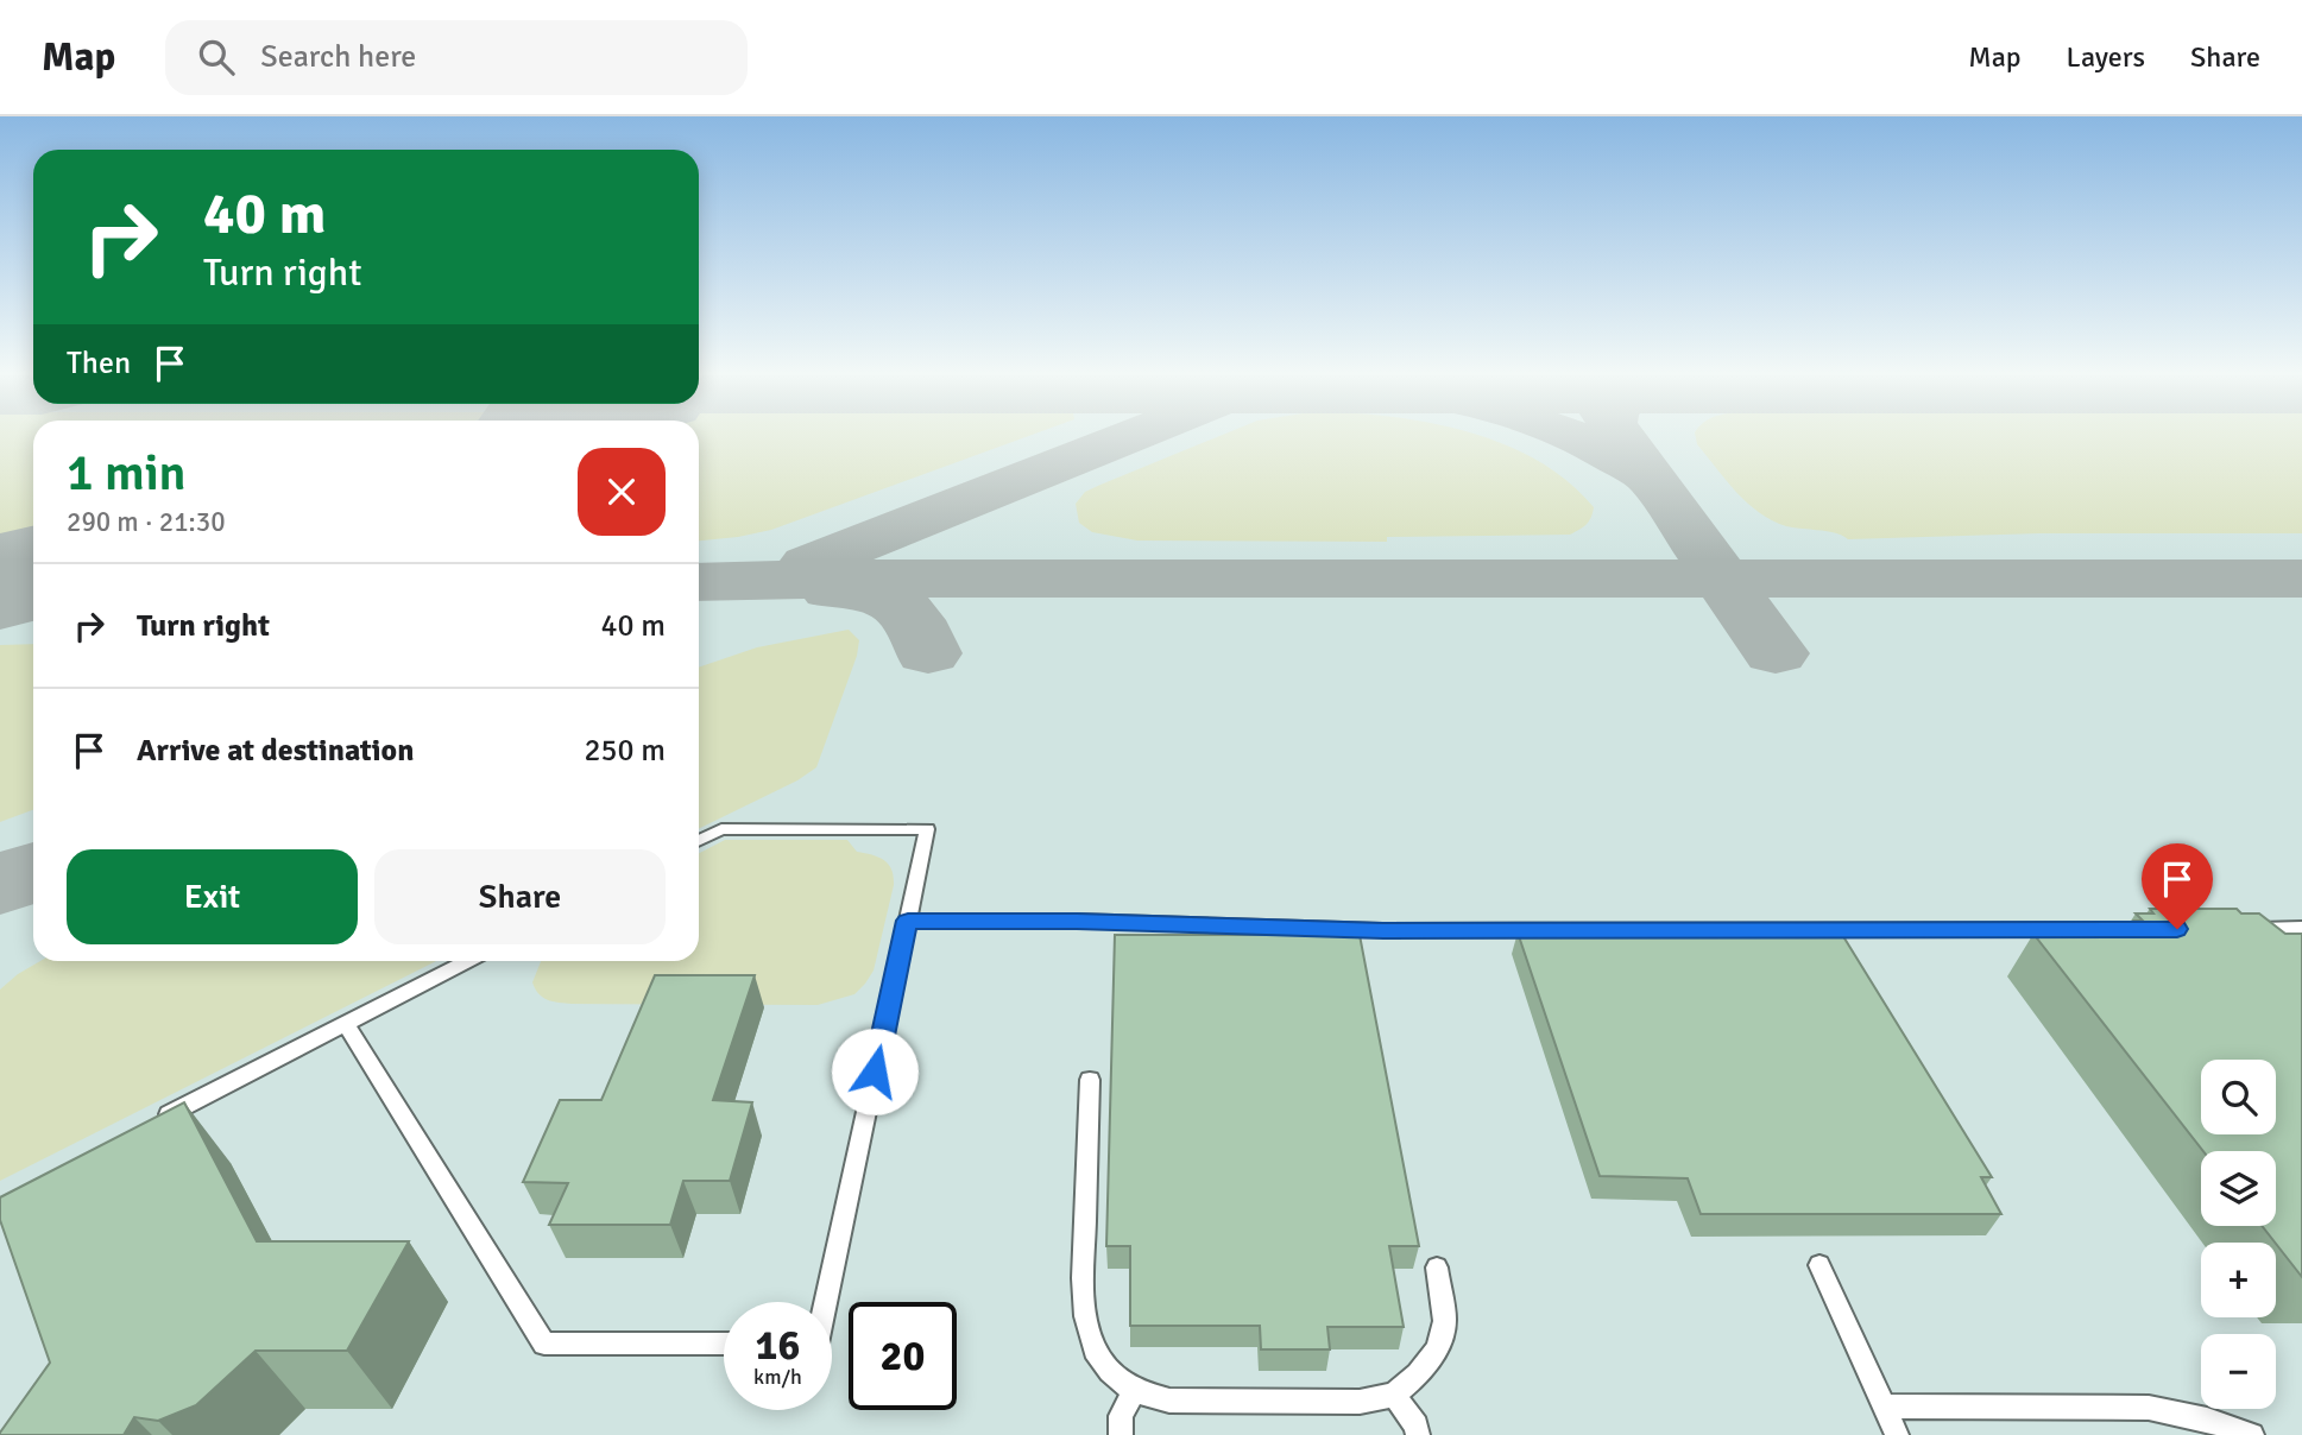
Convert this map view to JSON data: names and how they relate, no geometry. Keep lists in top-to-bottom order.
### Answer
{
  "page": {
    "header": "Map",
    "search": "Search here",
    "nav": ["Map", "Layers", "Share"],
    "turn": ["40 m", "Turn right"],
    "then": "Then",
    "heading": ["1 min", "290 m · 21:30"],
    "list": [
      {
        "name": "Turn right",
        "value": "40 m"
      },
      {
        "name": "Arrive at destination",
        "value": "250 m"
      }
    ],
    "buttons": ["Exit", "Share"],
    "map_buttons": ["+", "−"],
    "speed": "16 km/h",
    "limit": "20"
  }
}
